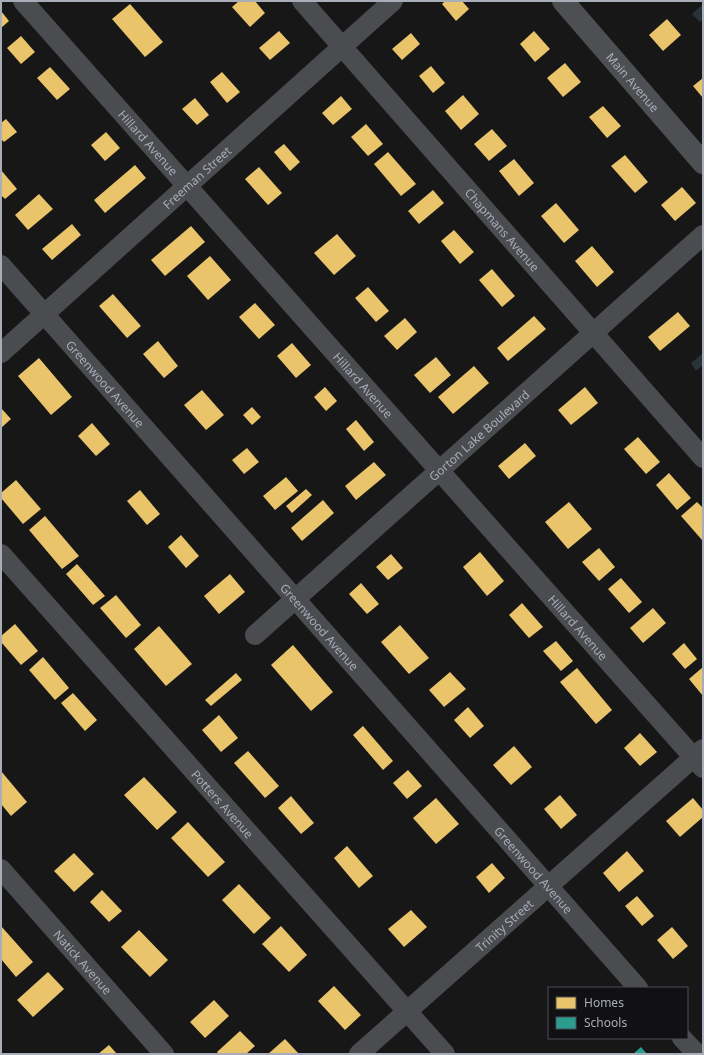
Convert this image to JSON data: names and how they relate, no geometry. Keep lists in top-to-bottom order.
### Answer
{
  "streets": {
    "main road": ["Main Avenue"],
    "street": [
      "Hillard Avenue",
      "Freeman Street",
      "Chapmans Avenue",
      "Greenwood Avenue",
      "Gorton Lake Boulevard",
      "Potters Avenue",
      "Trinity Street",
      "Natick Avenue"
    ]
  },
  "crossings": [
    ["Hillard Avenue", "Freeman Street"],
    ["Hillard Avenue", "Gorton Lake Boulevard"],
    ["Hillard Avenue", "Trinity Street"],
    ["Freeman Street", "Chapmans Avenue"],
    ["Freeman Street", "Greenwood Avenue"],
    ["Chapmans Avenue", "Gorton Lake Boulevard"],
    ["Greenwood Avenue", "Gorton Lake Boulevard"],
    ["Greenwood Avenue", "Trinity Street"],
    ["Potters Avenue", "Trinity Street"]
  ],
  "legend": ["Homes", "Schools"]
}
